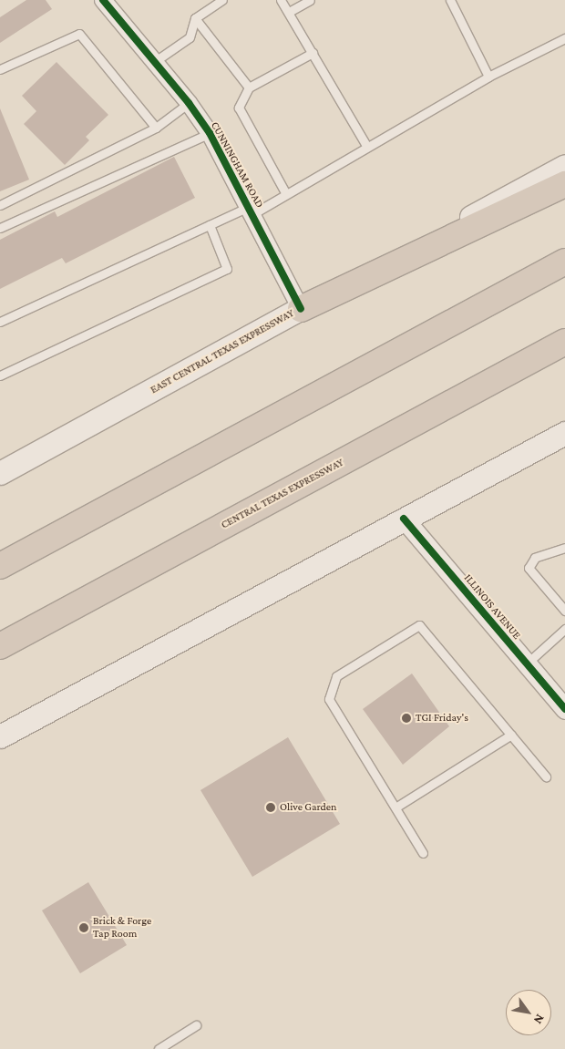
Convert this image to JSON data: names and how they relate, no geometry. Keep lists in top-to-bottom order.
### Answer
{
  "streets": {
    "highway": ["CENTRAL TEXAS EXPRESSWAY"],
    "main road": ["EAST CENTRAL TEXAS EXPRESSWAY"],
    "street": ["CUNNINGHAM ROAD", "ILLINOIS AVENUE"]
  },
  "crossings": [
    ["CUNNINGHAM ROAD", "EAST CENTRAL TEXAS EXPRESSWAY"]
  ],
  "places": ["TGI Friday's", "Olive Garden", "Brick & Forge Tap Room"],
  "north": "bottom right"
}
